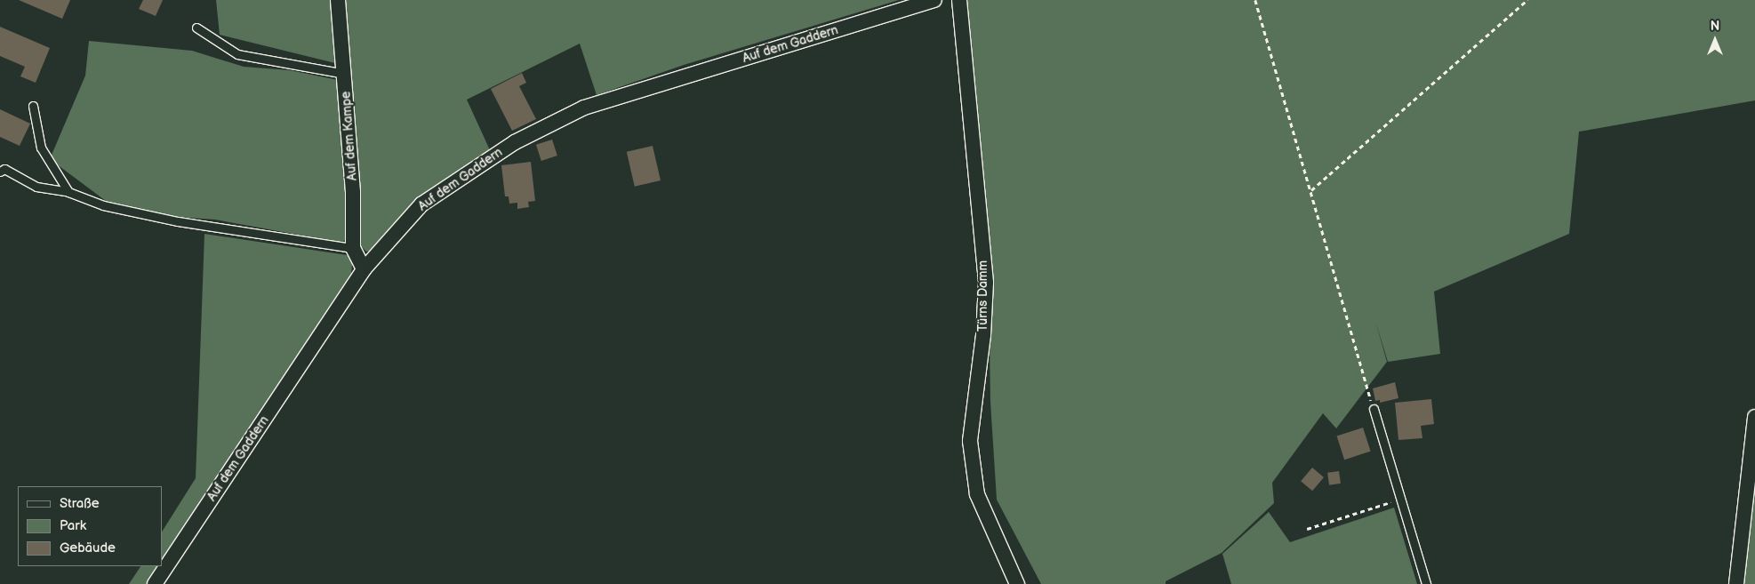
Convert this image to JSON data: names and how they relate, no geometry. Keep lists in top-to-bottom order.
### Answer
{
  "streets": {
    "street": ["Auf dem Gaddern", "Auf dem Kampe", "Türns Damm"]
  },
  "crossings": [
    ["Auf dem Gaddern", "Auf dem Kampe"]
  ],
  "legend": ["Straße", "Park", "Gebäude"],
  "north": "top"
}
